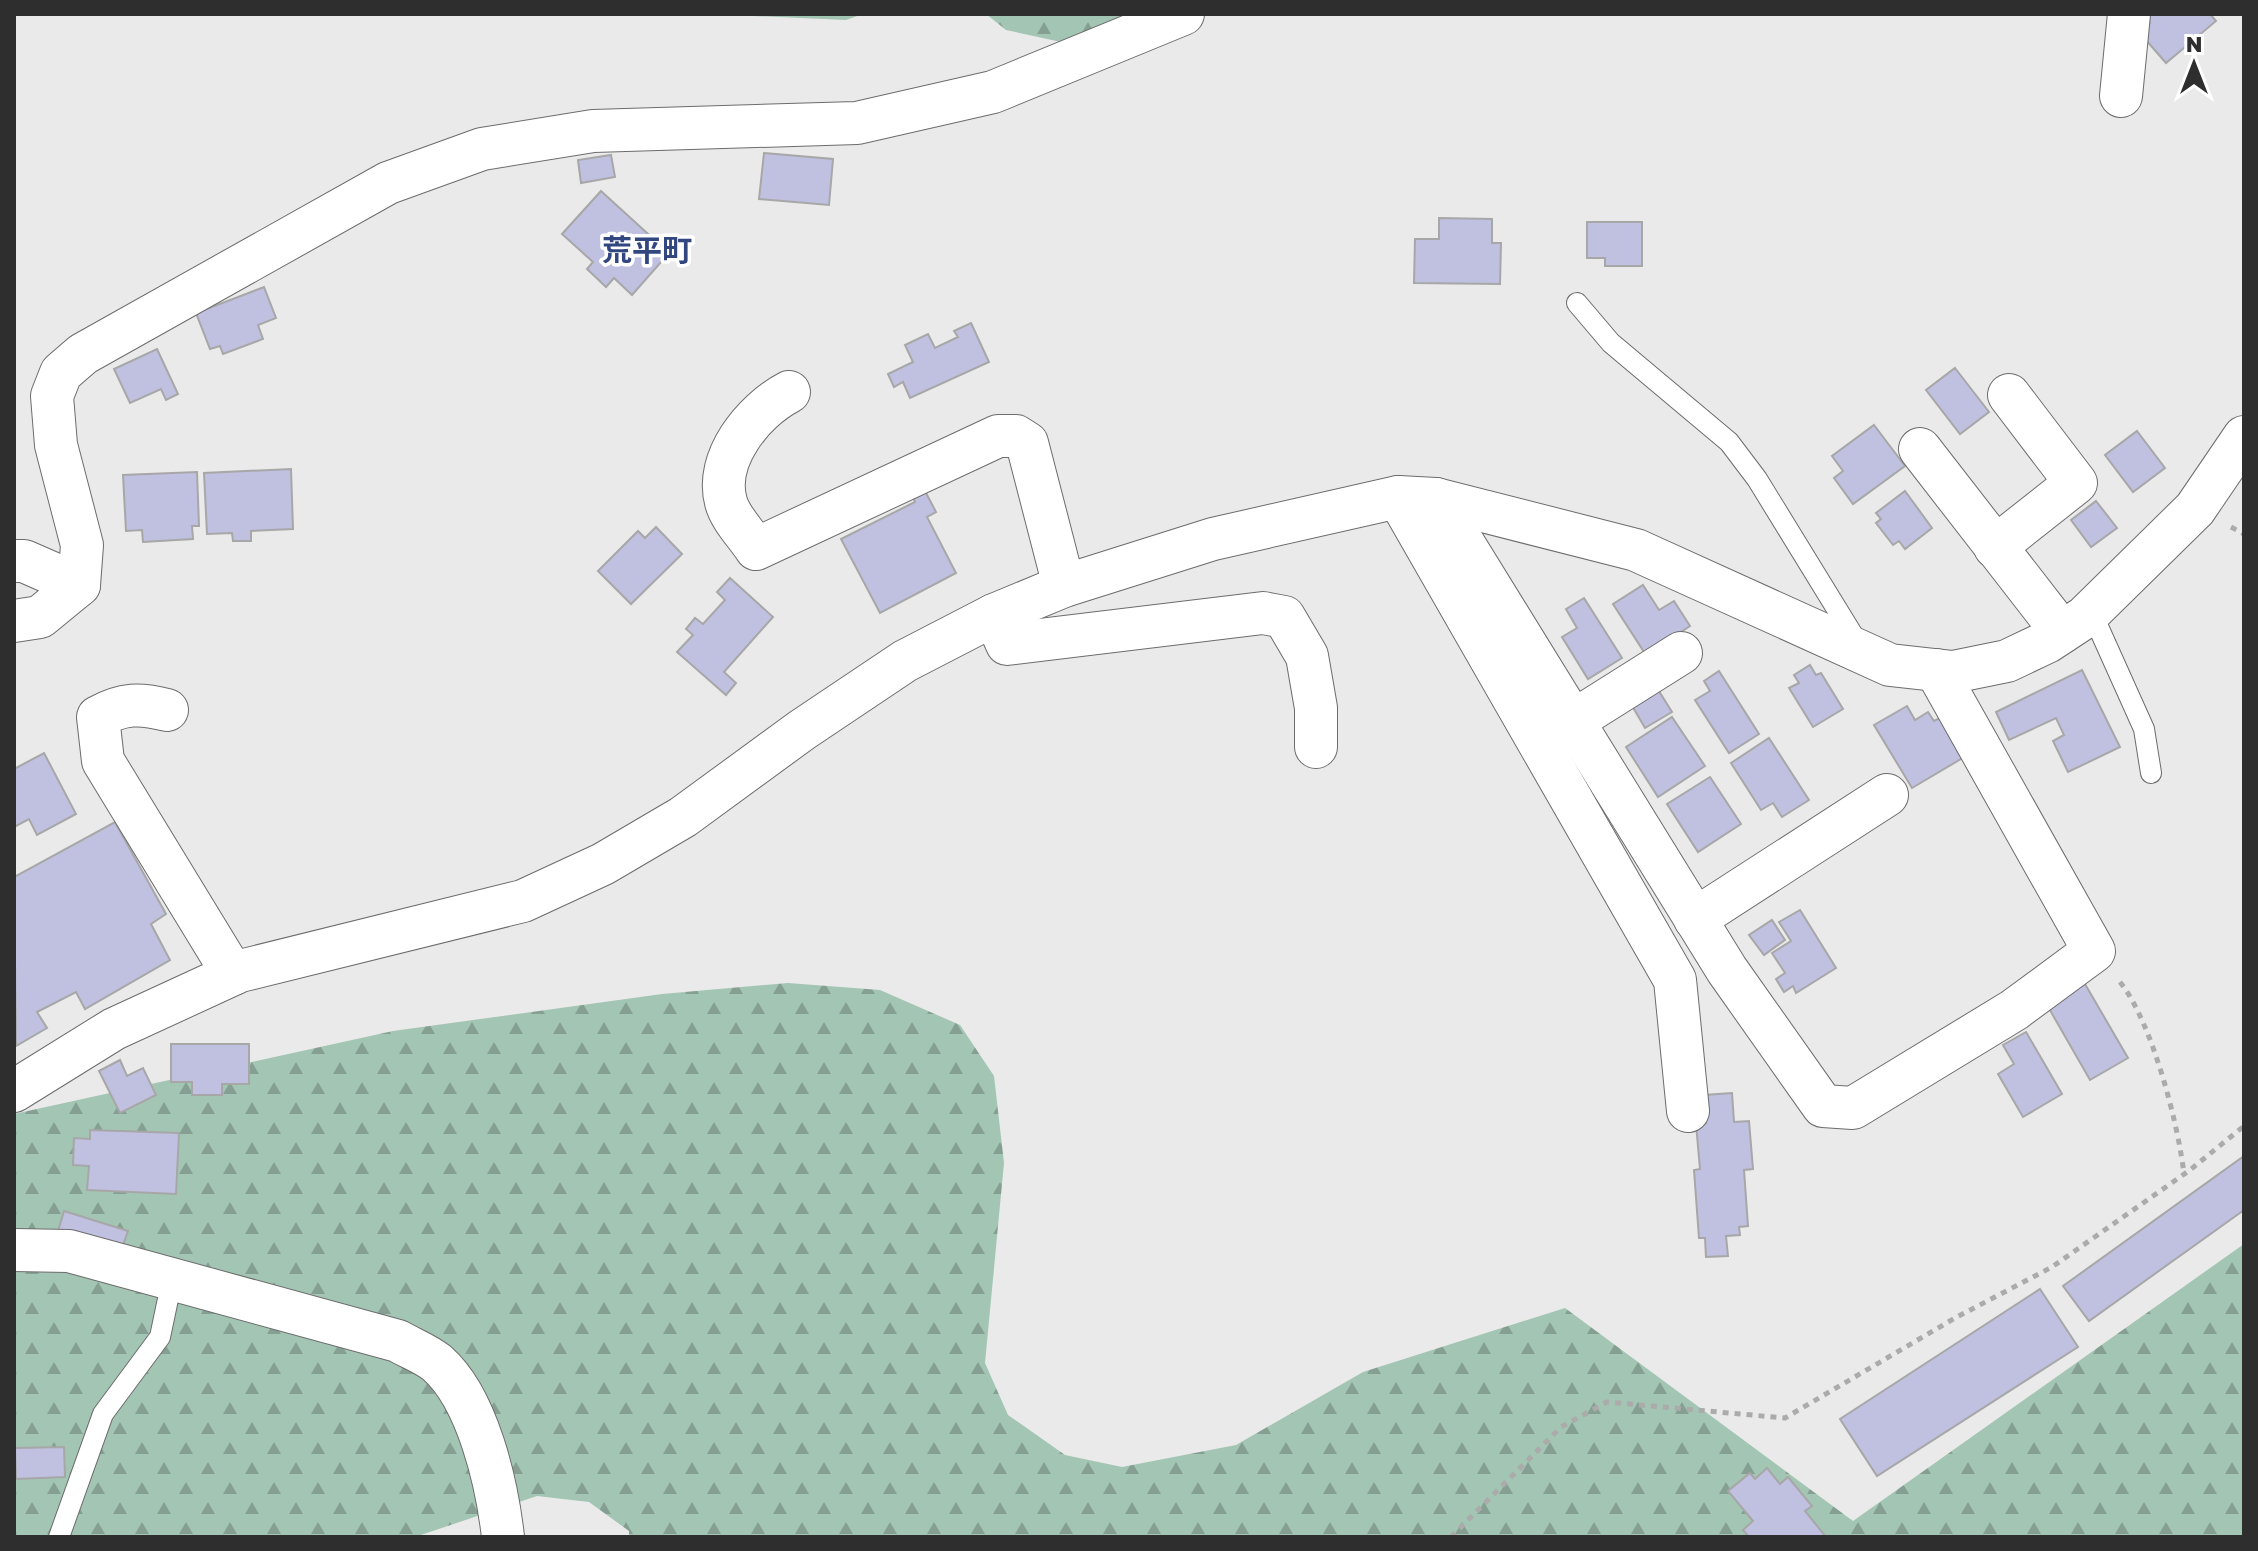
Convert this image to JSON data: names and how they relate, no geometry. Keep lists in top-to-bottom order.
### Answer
{
  "districts": ["荒平町"],
  "north": "top"
}
